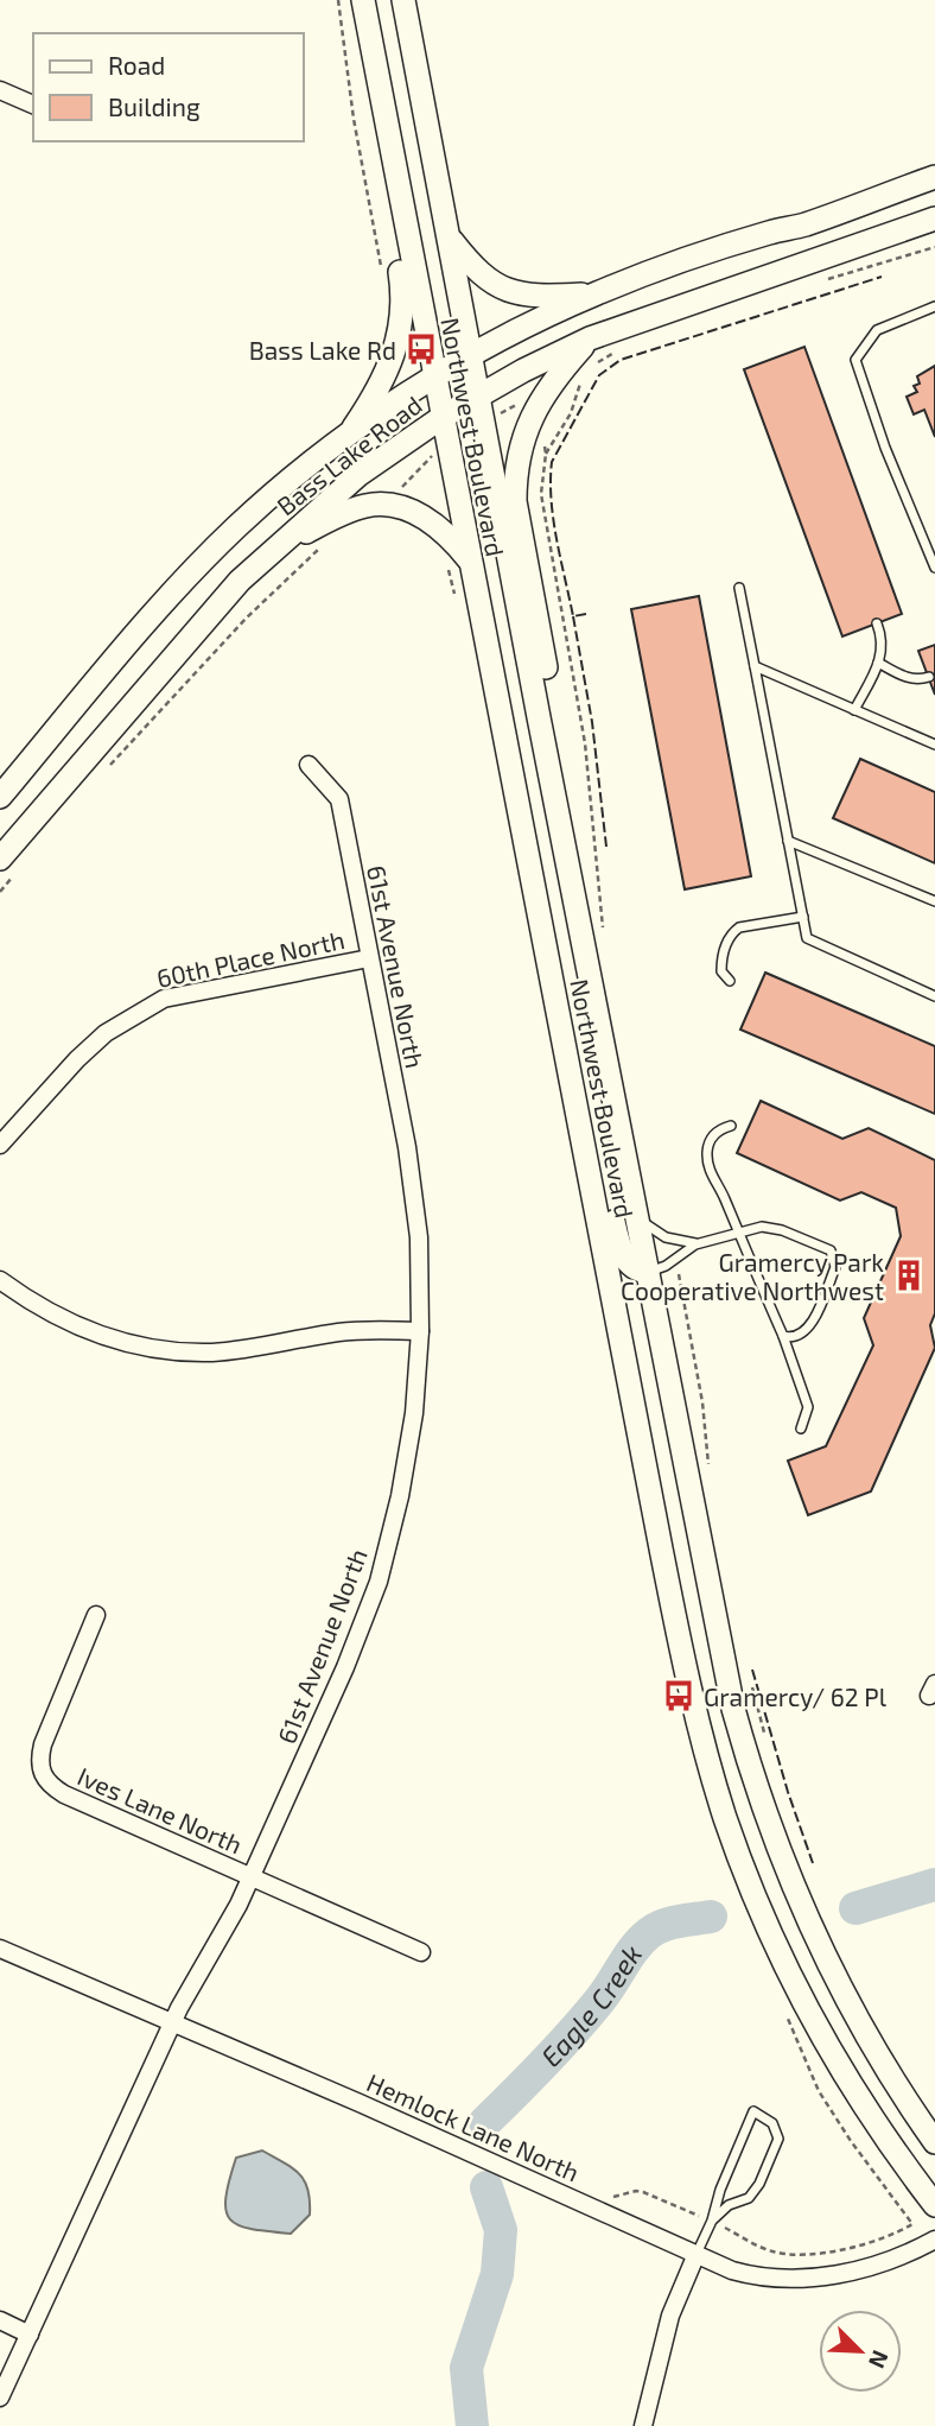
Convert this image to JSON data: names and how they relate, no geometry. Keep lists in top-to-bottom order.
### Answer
{
  "streets": {
    "main road": ["Northwest Boulevard", "Bass Lake Road"],
    "street": [
      "60th Place North",
      "61st Avenue North",
      "Ives Lane North",
      "Hemlock Lane North"
    ]
  },
  "crossings": [
    ["Northwest Boulevard", "Bass Lake Road"],
    ["60th Place North", "61st Avenue North"],
    ["61st Avenue North", "Ives Lane North"],
    ["61st Avenue North", "Hemlock Lane North"]
  ],
  "water": ["Eagle Creek"],
  "places": {
    "bus stop": ["Bass Lake Rd", "Gramercy/ 62 Pl"],
    "building": ["Gramercy Park Cooperative Northwest"]
  },
  "legend": ["Road", "Building"],
  "north": "bottom right"
}
